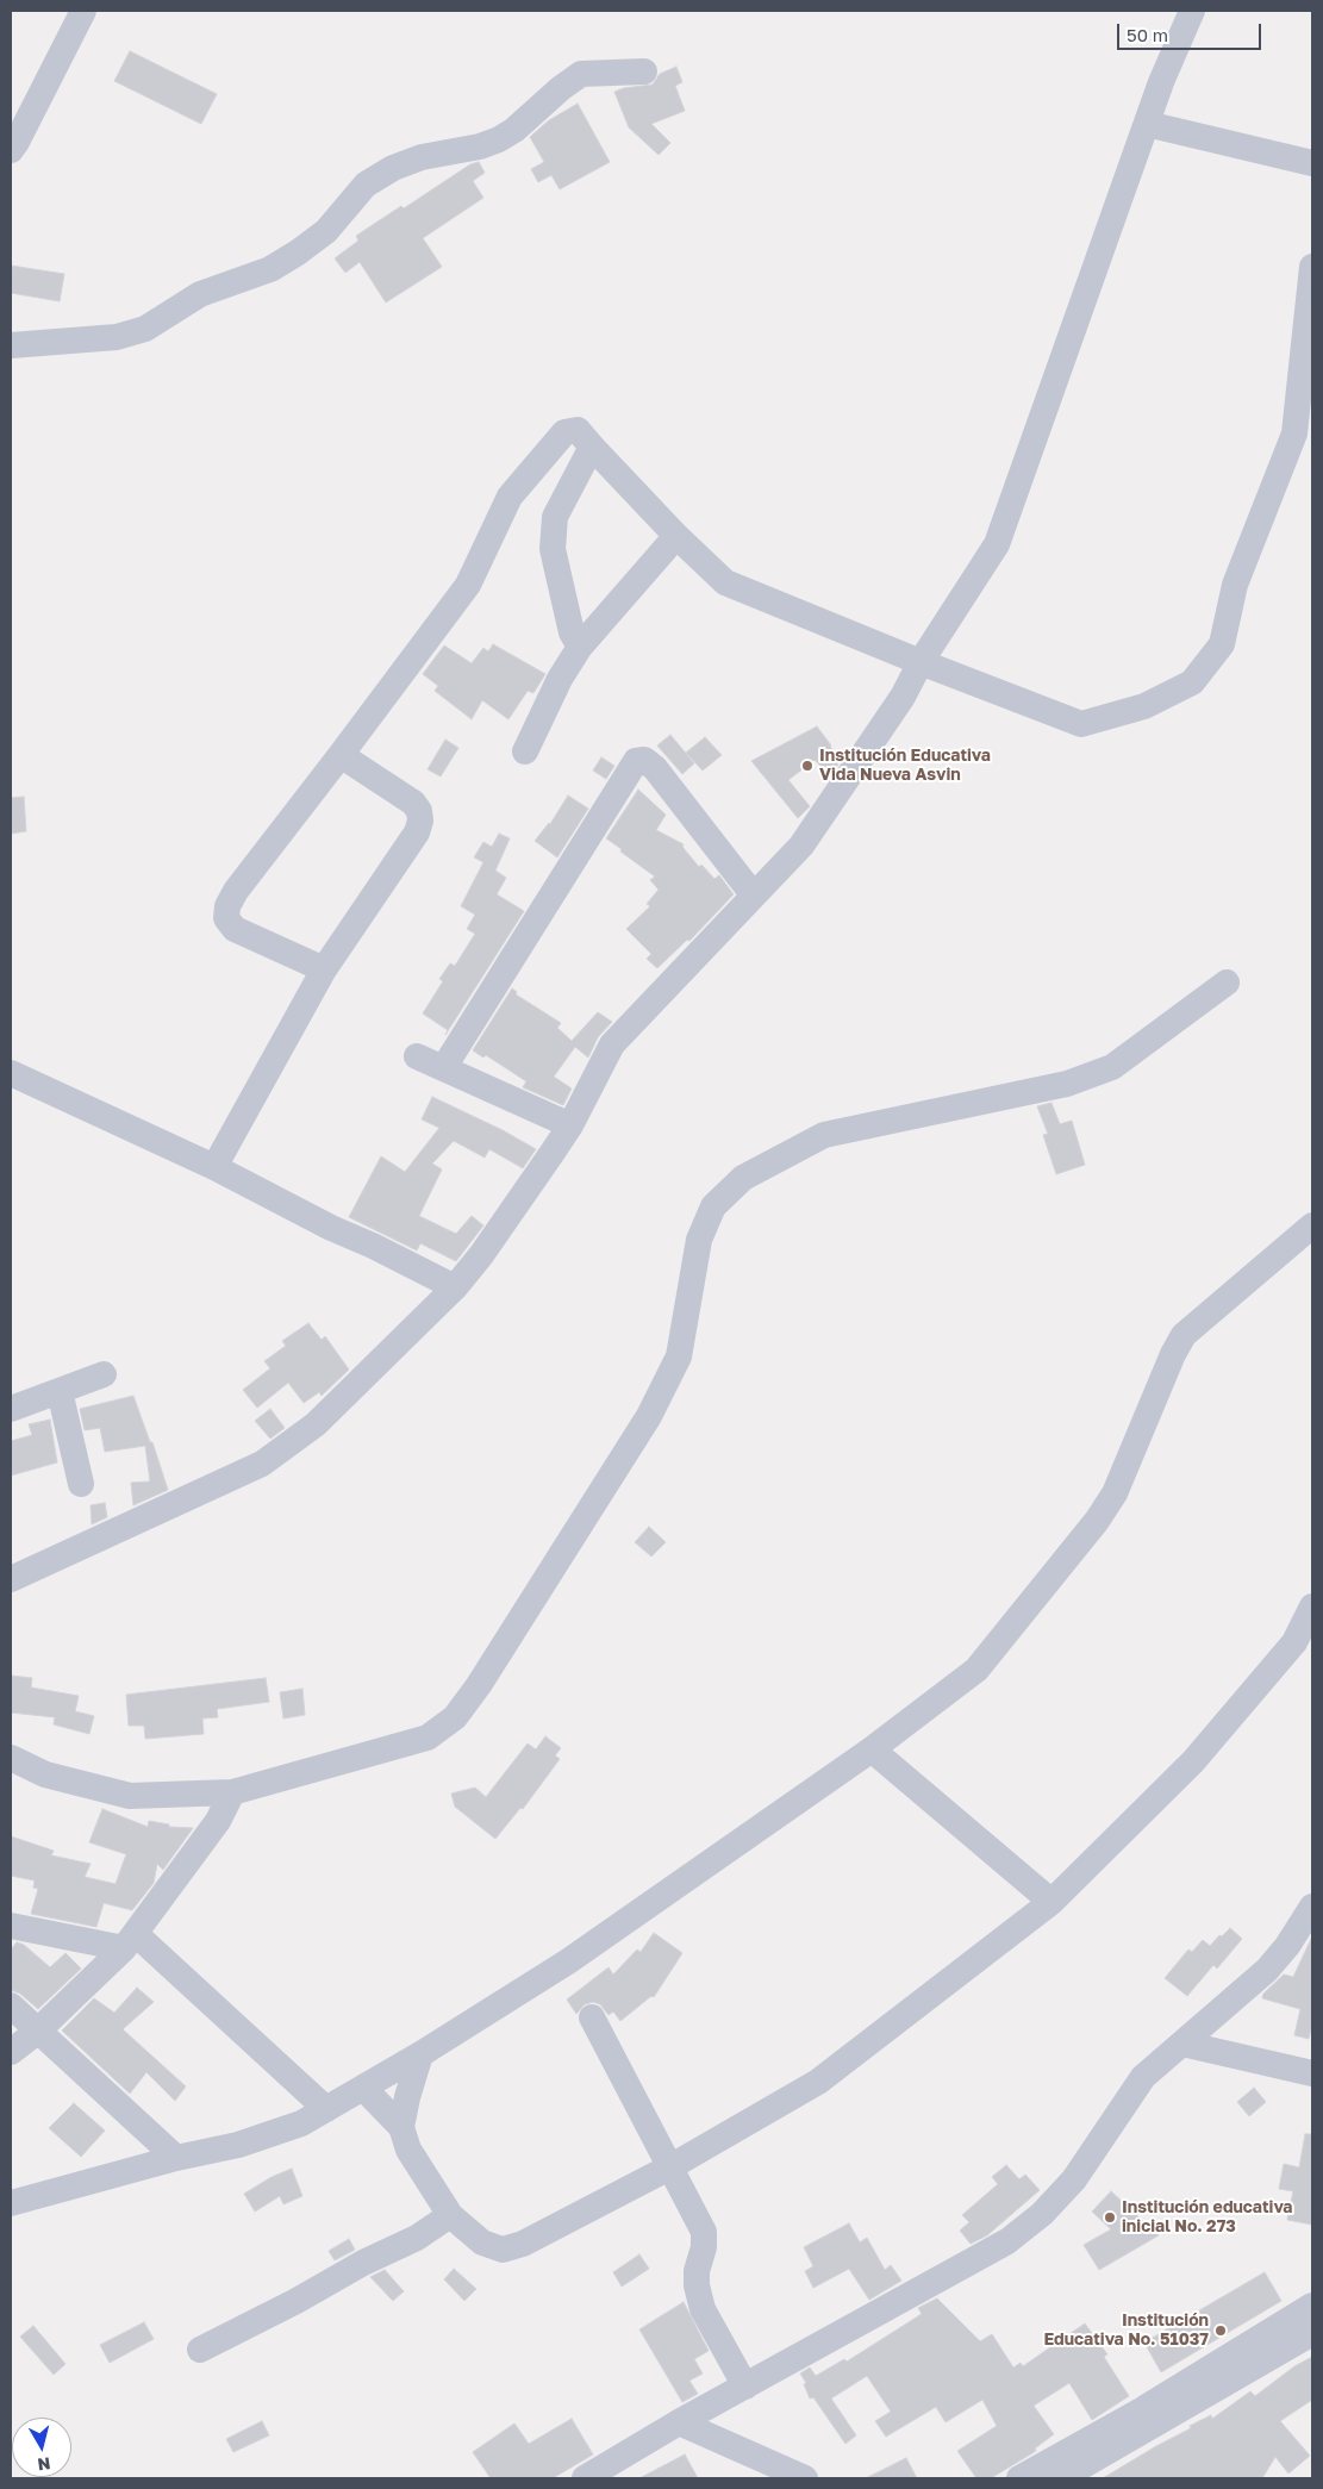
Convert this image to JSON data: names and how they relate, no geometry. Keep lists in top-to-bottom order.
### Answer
{
  "places": ["Institución Educativa Vida Nueva Asvin", "Institución educativa inicial No. 273", "Institución Educativa No. 51037"],
  "scale_bar": "50 m",
  "north": "bottom"
}
